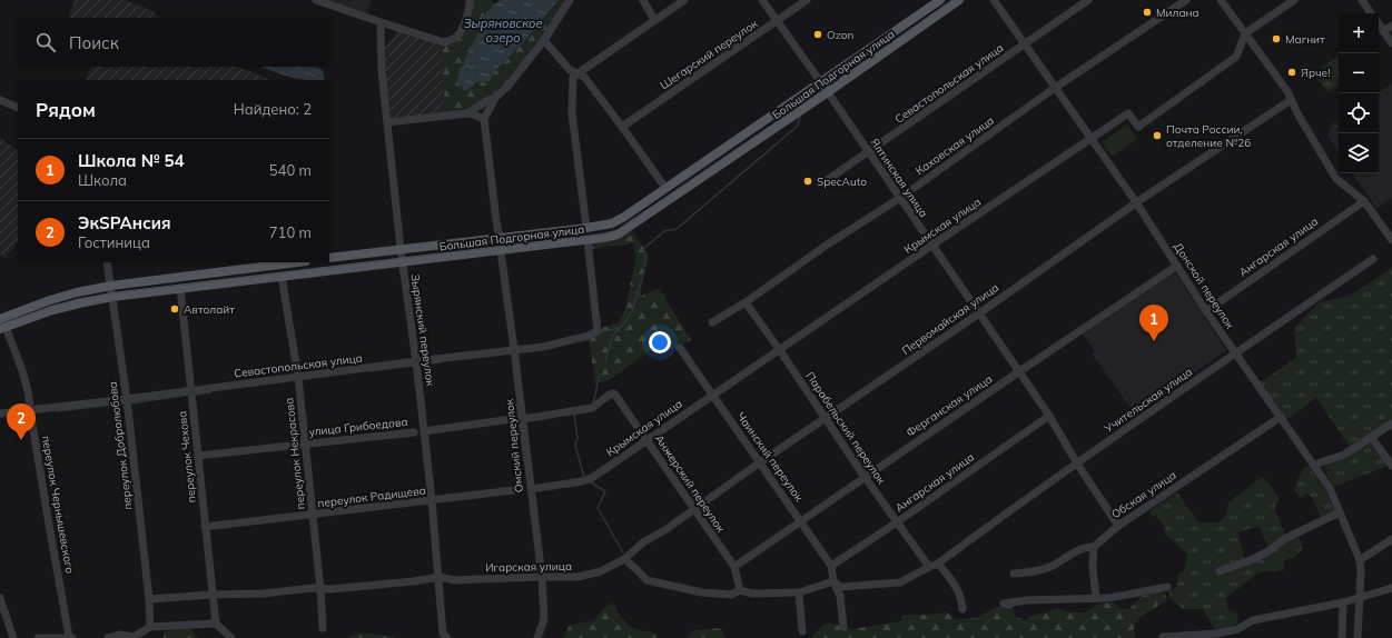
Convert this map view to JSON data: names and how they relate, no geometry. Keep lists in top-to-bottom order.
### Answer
{
  "streets": {
    "main road": ["Большая Подгорная улица"],
    "street": [
      "Шегарский переулок",
      "Севастопольская улица",
      "Каховская улица",
      "Ялтинская улица",
      "Крымская улица",
      "Ангарская улица",
      "Донской переулок",
      "Первомайская улица",
      "Зырянский переулок",
      "Учительская улица",
      "Ферганская улица",
      "улица Грибоедова",
      "Парабельский переулок",
      "переулок Добролюбова",
      "Омский переулок",
      "переулок Некрасова",
      "переулок Чехова",
      "Чаинский переулок",
      "Анжерский переулок",
      "Обская улица",
      "переулок Радищева",
      "переулок Чернышевского",
      "Игарская улица"
    ]
  },
  "crossings": [
    ["Шегарский переулок", "Ялтинская улица"],
    ["Большая Подгорная улица", "Севастопольская улица"],
    ["Большая Подгорная улица", "Ялтинская улица"],
    ["Большая Подгорная улица", "Зырянский переулок"],
    ["Большая Подгорная улица", "переулок Добролюбова"],
    ["Большая Подгорная улица", "Омский переулок"],
    ["Большая Подгорная улица", "переулок Некрасова"],
    ["Большая Подгорная улица", "переулок Чехова"],
    ["Большая Подгорная улица", "переулок Чернышевского"],
    ["Севастопольская улица", "Ялтинская улица"],
    ["Севастопольская улица", "Донской переулок"],
    ["Севастопольская улица", "Зырянский переулок"],
    ["Севастопольская улица", "переулок Добролюбова"],
    ["Севастопольская улица", "Омский переулок"],
    ["Севастопольская улица", "переулок Некрасова"],
    ["Севастопольская улица", "переулок Чехова"],
    ["Севастопольская улица", "переулок Чернышевского"],
    ["Каховская улица", "Ялтинская улица"],
    ["Каховская улица", "Донской переулок"],
    ["Каховская улица", "Парабельский переулок"],
    ["Ялтинская улица", "Крымская улица"],
    ["Ялтинская улица", "Ангарская улица"],
    ["Ялтинская улица", "Первомайская улица"],
    ["Ялтинская улица", "Учительская улица"],
    ["Ялтинская улица", "Ферганская улица"],
    ["Ялтинская улица", "Обская улица"],
    ["Крымская улица", "Донской переулок"],
    ["Крымская улица", "Парабельский переулок"],
    ["Крымская улица", "Омский переулок"],
    ["Крымская улица", "Чаинский переулок"],
    ["Крымская улица", "Анжерский переулок"],
    ["Ангарская улица", "Донской переулок"],
    ["Ангарская улица", "Парабельский переулок"],
    ["Ангарская улица", "Чаинский переулок"],
    ["Донской переулок", "Первомайская улица"],
    ["Донской переулок", "Учительская улица"],
    ["Донской переулок", "Ферганская улица"],
    ["Донской переулок", "Обская улица"],
    ["Первомайская улица", "Парабельский переулок"],
    ["Первомайская улица", "Чаинский переулок"],
    ["Первомайская улица", "Анжерский переулок"],
    ["Первомайская улица", "Игарская улица"],
    ["Зырянский переулок", "улица Грибоедова"],
    ["Зырянский переулок", "переулок Радищева"],
    ["Зырянский переулок", "Игарская улица"],
    ["Ферганская улица", "Парабельский переулок"],
    ["Ферганская улица", "Чаинский переулок"],
    ["Ферганская улица", "Анжерский переулок"],
    ["улица Грибоедова", "переулок Некрасова"],
    ["улица Грибоедова", "переулок Чехова"],
    ["переулок Добролюбова", "Игарская улица"],
    ["Омский переулок", "Анжерский переулок"],
    ["Омский переулок", "Игарская улица"],
    ["переулок Некрасова", "переулок Радищева"],
    ["переулок Некрасова", "Игарская улица"],
    ["переулок Чехова", "переулок Радищева"],
    ["переулок Чехова", "Игарская улица"]
  ],
  "water": ["Зыряновское озеро"],
  "places": [
    "Милана",
    "Ozon",
    "Магнит",
    "Ярче!",
    "Почта России, отделение №26",
    "SpecAuto",
    "Автолайт"
  ],
  "page": {
    "map_buttons": ["+", "−"],
    "search": "Поиск",
    "heading": ["Рядом", "Найдено: 2"],
    "list": [
      {
        "mark": "1",
        "name": "Школа № 54",
        "note": "Школа",
        "value": "540 m"
      },
      {
        "mark": "2",
        "name": "ЭкSPAнсия",
        "note": "Гостиница",
        "value": "710 m"
      }
    ],
    "pins": ["1", "2"]
  }
}
